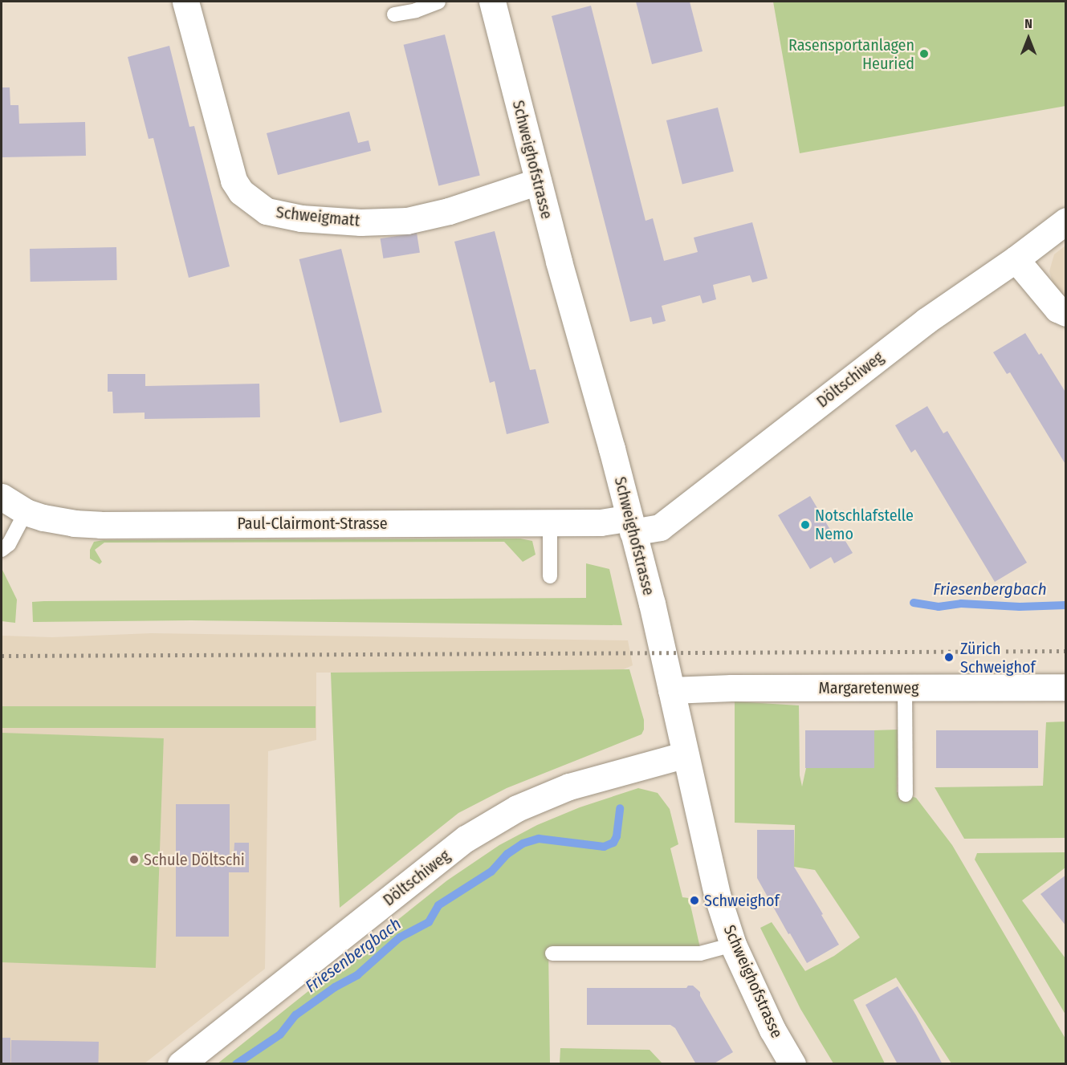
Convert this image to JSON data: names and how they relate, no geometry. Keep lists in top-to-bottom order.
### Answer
{
  "streets": {
    "street": [
      "Schweighofstrasse",
      "Schweigmatt",
      "Döltschiweg",
      "Paul-Clairmont-Strasse",
      "Margaretenweg"
    ]
  },
  "crossings": [
    ["Schweighofstrasse", "Schweigmatt"],
    ["Schweighofstrasse", "Döltschiweg"],
    ["Schweighofstrasse", "Paul-Clairmont-Strasse"],
    ["Schweighofstrasse", "Margaretenweg"],
    ["Döltschiweg", "Paul-Clairmont-Strasse"]
  ],
  "water": ["Friesenbergbach"],
  "places": [
    "Rasensportanlagen Heuried",
    "Notschlafstelle Nemo",
    "Zürich Schweighof",
    "Schule Döltschi",
    "Schweighof"
  ],
  "north": "top"
}
